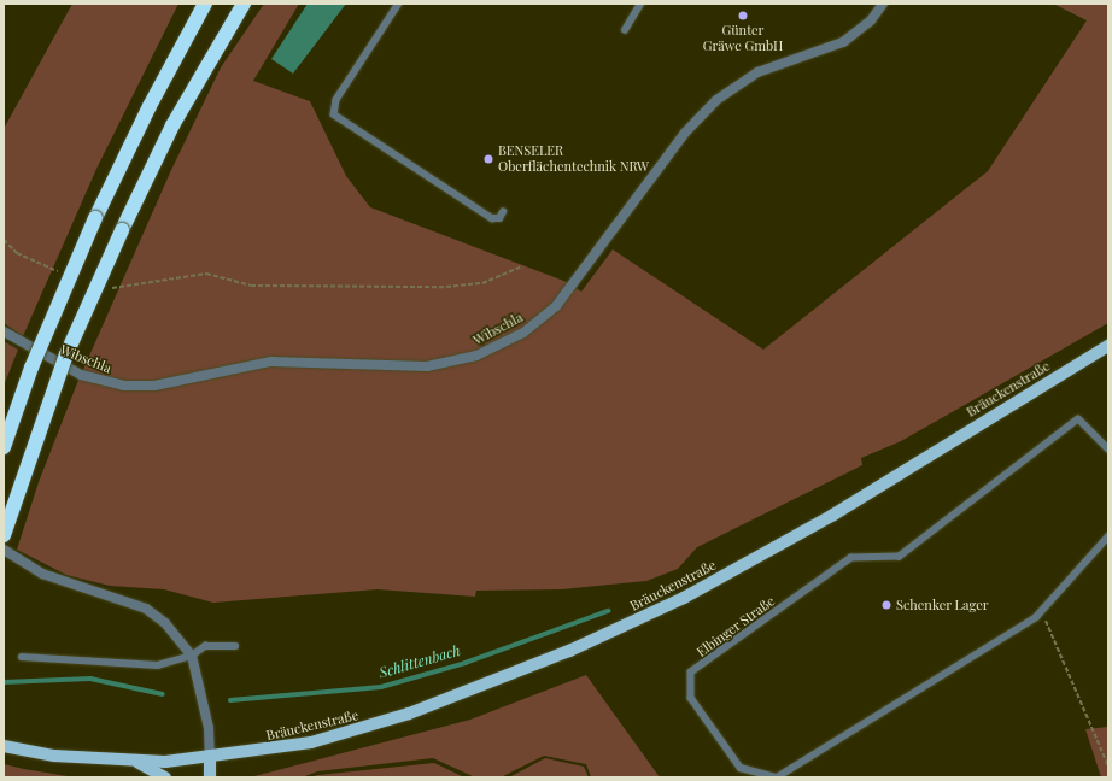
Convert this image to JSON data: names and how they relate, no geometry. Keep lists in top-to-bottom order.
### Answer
{
  "streets": {
    "main road": ["Bräuckenstraße"],
    "street": ["Wibschla"],
    "lane": ["Elbinger Straße"]
  },
  "water": ["Schlittenbach"],
  "places": ["Günter Gräwe GmbH", "BENSELER Oberflächentechnik NRW", "Schenker Lager"]
}
